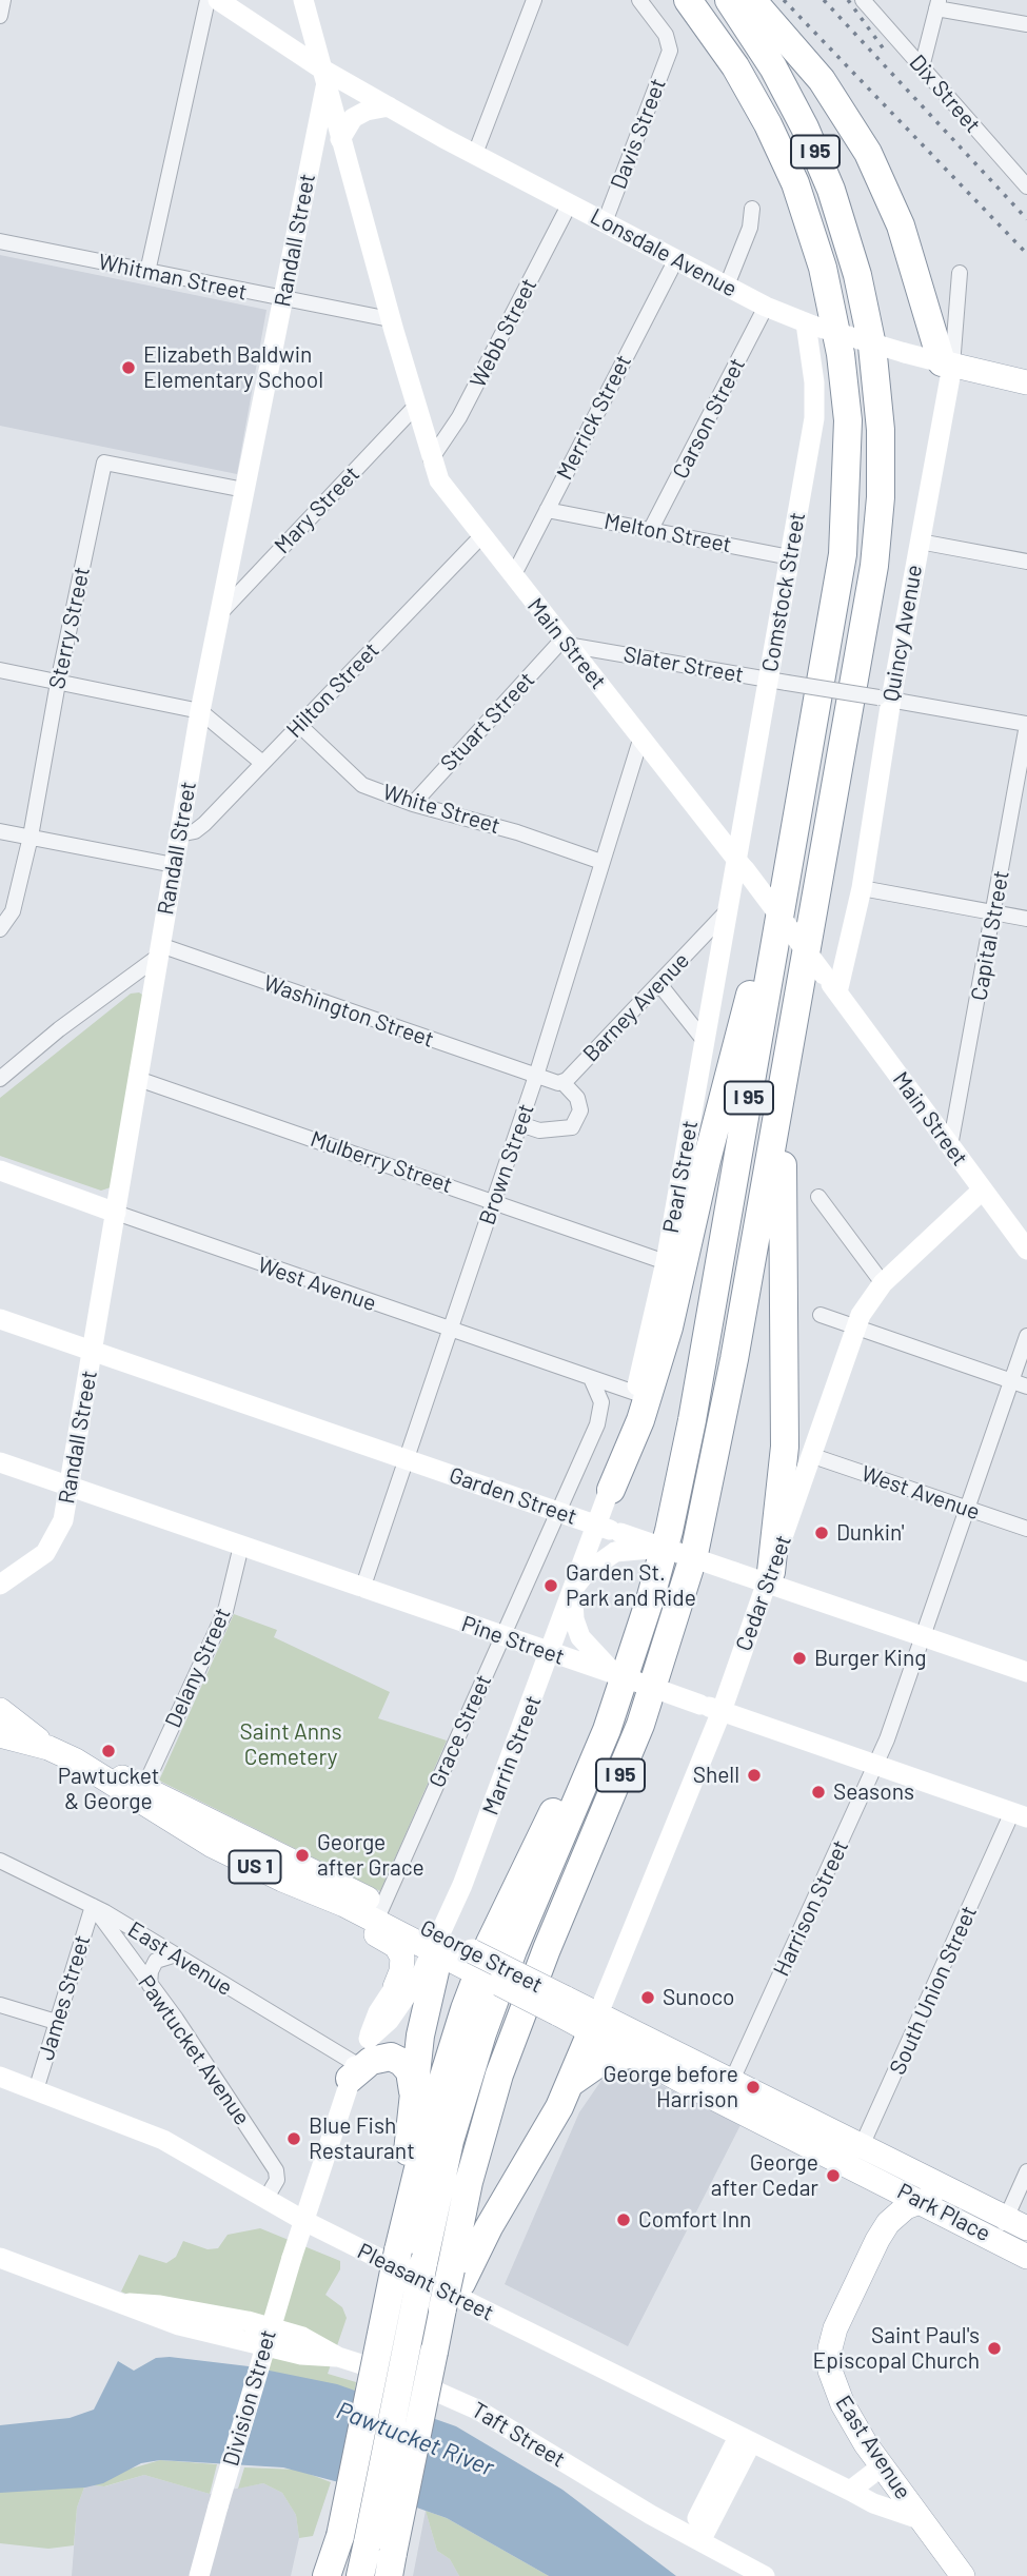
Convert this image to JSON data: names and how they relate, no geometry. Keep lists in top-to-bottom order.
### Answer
{
  "streets": {
    "highway": ["I 95"],
    "main road": [
      "Randall Street",
      "Lonsdale Avenue",
      "Comstock Street",
      "Quincy Avenue",
      "Main Street",
      "Pearl Street",
      "West Avenue",
      "Garden Street",
      "Cedar Street",
      "Pine Street",
      "Marrin Street",
      "US 1",
      "George Street",
      "East Avenue",
      "Park Place",
      "Pleasant Street",
      "Division Street",
      "Taft Street"
    ],
    "street": [
      "Dix Street",
      "Davis Street",
      "Whitman Street",
      "Webb Street",
      "Merrick Street",
      "Carson Street",
      "Mary Street",
      "Melton Street",
      "Sterry Street",
      "Slater Street",
      "Hilton Street",
      "Stuart Street",
      "White Street",
      "Capital Street",
      "Barney Avenue",
      "Washington Street",
      "Mulberry Street",
      "Brown Street",
      "Delany Street",
      "Grace Street",
      "Harrison Street",
      "South Union Street",
      "James Street",
      "Pawtucket Avenue"
    ]
  },
  "crossings": [
    ["Davis Street", "Lonsdale Avenue"],
    ["Randall Street", "Lonsdale Avenue"],
    ["Randall Street", "Whitman Street"],
    ["Randall Street", "Mary Street"],
    ["Randall Street", "Sterry Street"],
    ["Randall Street", "Main Street"],
    ["Randall Street", "Hilton Street"],
    ["Randall Street", "Washington Street"],
    ["Randall Street", "Mulberry Street"],
    ["Randall Street", "West Avenue"],
    ["Randall Street", "Garden Street"],
    ["Randall Street", "Pine Street"],
    ["Lonsdale Avenue", "Webb Street"],
    ["Lonsdale Avenue", "Merrick Street"],
    ["Lonsdale Avenue", "Carson Street"],
    ["Lonsdale Avenue", "Comstock Street"],
    ["Lonsdale Avenue", "Quincy Avenue"],
    ["Lonsdale Avenue", "Main Street"],
    ["Whitman Street", "Main Street"],
    ["Webb Street", "Main Street"],
    ["Merrick Street", "Melton Street"],
    ["Merrick Street", "Main Street"],
    ["Carson Street", "Melton Street"],
    ["Mary Street", "Main Street"],
    ["Melton Street", "Comstock Street"],
    ["Comstock Street", "Main Street"],
    ["Comstock Street", "Slater Street"],
    ["Comstock Street", "Pearl Street"],
    ["Quincy Avenue", "Main Street"],
    ["Quincy Avenue", "Slater Street"],
    ["Main Street", "Slater Street"],
    ["Main Street", "Hilton Street"],
    ["Main Street", "Stuart Street"],
    ["Main Street", "Capital Street"],
    ["Main Street", "Brown Street"],
    ["Main Street", "Pearl Street"],
    ["Main Street", "Cedar Street"],
    ["Slater Street", "Stuart Street"],
    ["Slater Street", "Capital Street"],
    ["Hilton Street", "White Street"],
    ["Stuart Street", "White Street"],
    ["White Street", "Brown Street"],
    ["Barney Avenue", "Pearl Street"],
    ["Washington Street", "Brown Street"],
    ["Mulberry Street", "Brown Street"],
    ["Mulberry Street", "Pearl Street"],
    ["Brown Street", "West Avenue"],
    ["Brown Street", "Garden Street"],
    ["Brown Street", "Pine Street"],
    ["Pearl Street", "West Avenue"],
    ["Pearl Street", "Marrin Street"],
    ["West Avenue", "Cedar Street"],
    ["West Avenue", "Grace Street"],
    ["West Avenue", "Harrison Street"],
    ["Garden Street", "Grace Street"],
    ["Garden Street", "Marrin Street"],
    ["Cedar Street", "George Street"],
    ["Pine Street", "Delany Street"],
    ["Pine Street", "Grace Street"],
    ["Pine Street", "Marrin Street"],
    ["Delany Street", "George Street"],
    ["Grace Street", "George Street"],
    ["Marrin Street", "George Street"],
    ["Harrison Street", "George Street"],
    ["George Street", "South Union Street"],
    ["George Street", "Park Place"],
    ["East Avenue", "James Street"],
    ["East Avenue", "Pawtucket Avenue"],
    ["East Avenue", "Park Place"],
    ["East Avenue", "Pleasant Street"],
    ["South Union Street", "Park Place"],
    ["James Street", "Pawtucket Avenue"],
    ["James Street", "Pleasant Street"],
    ["Pawtucket Avenue", "Pleasant Street"],
    ["Pleasant Street", "Division Street"]
  ],
  "water": ["Pawtucket River"],
  "parks": ["Saint Anns Cemetery"],
  "places": [
    "Elizabeth Baldwin Elementary School",
    "Dunkin'",
    "Garden St. Park and Ride",
    "Burger King",
    "Pawtucket & George",
    "Shell",
    "Seasons",
    "George after Grace",
    "Sunoco",
    "George before Harrison",
    "Blue Fish Restaurant",
    "George after Cedar",
    "Comfort Inn",
    "Saint Paul's Episcopal Church"
  ]
}
